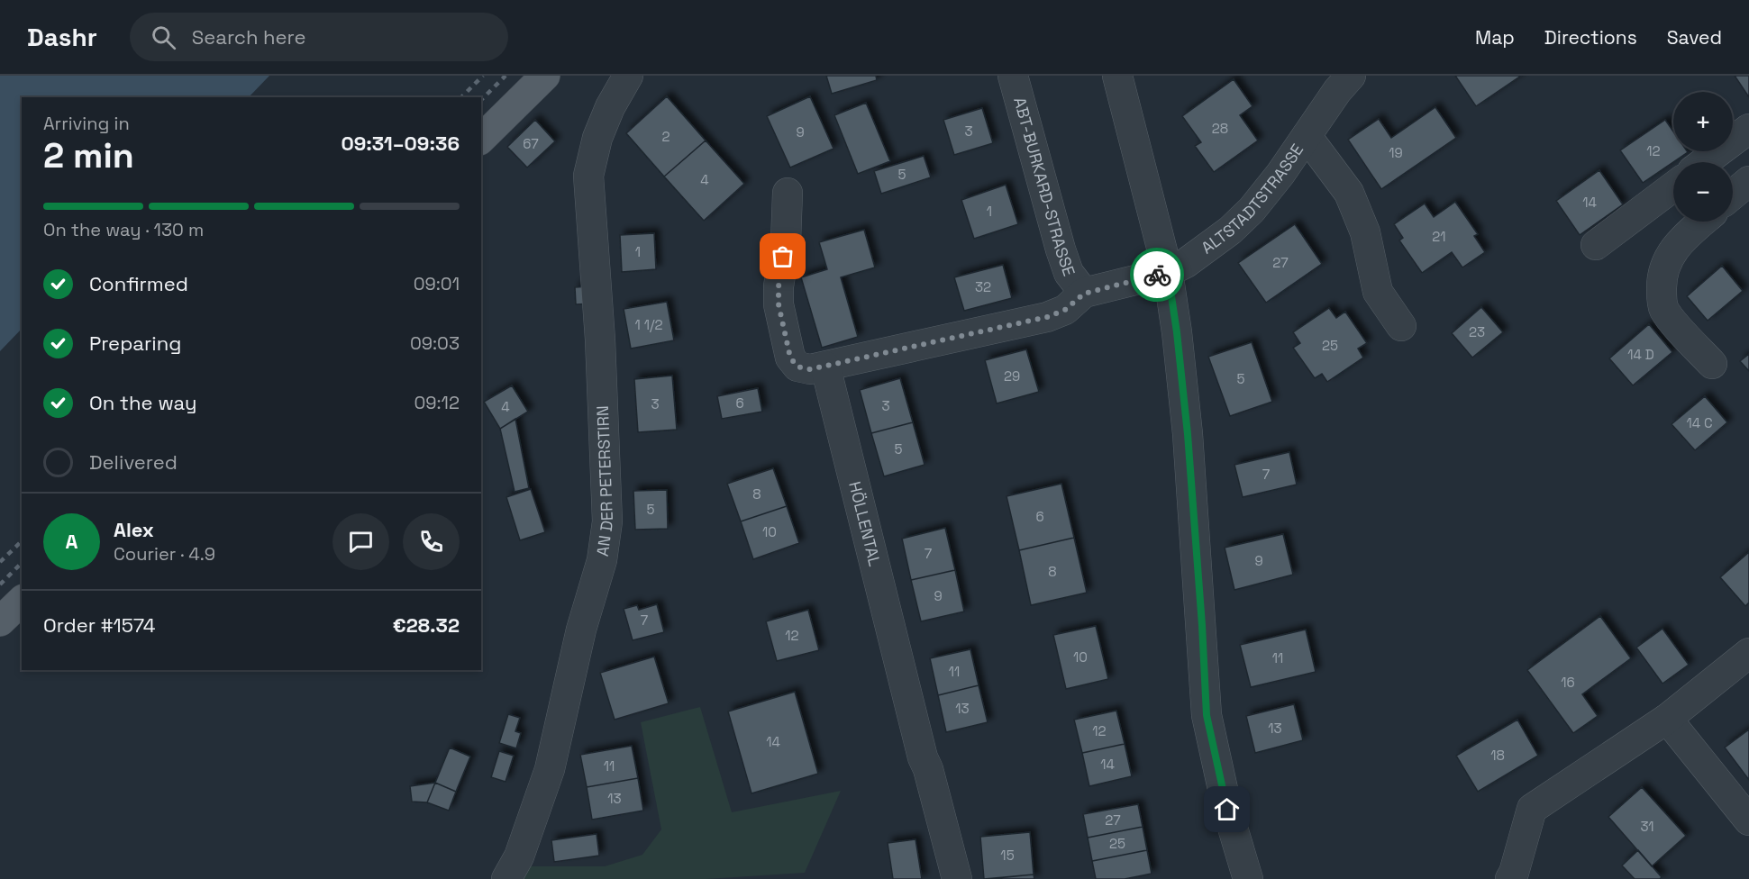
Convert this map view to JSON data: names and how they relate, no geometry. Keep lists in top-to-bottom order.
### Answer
{
  "streets": {
    "street": [
      "ABT-BURKARD-STRASSE",
      "ALTSTADTSTRASSE",
      "AN DER PETERSTIRN",
      "HÖLLENTAL"
    ]
  },
  "crossings": [
    ["ABT-BURKARD-STRASSE", "ALTSTADTSTRASSE"],
    ["ALTSTADTSTRASSE", "HÖLLENTAL"]
  ],
  "house_numbers": [
    "28",
    "3",
    "9",
    "2",
    "67",
    "12",
    "19",
    "5",
    "4",
    "14",
    "1",
    "21",
    "1",
    "27",
    "32",
    "1 1/2",
    "23",
    "25",
    "14 D",
    "29",
    "5",
    "6",
    "3",
    "3",
    "4",
    "14 C",
    "5",
    "7",
    "8",
    "5",
    "6",
    "10",
    "7",
    "9",
    "8",
    "9",
    "7",
    "12",
    "10",
    "11",
    "11",
    "16",
    "13",
    "13",
    "12",
    "14",
    "18",
    "14",
    "11",
    "13",
    "27",
    "31",
    "25",
    "15"
  ],
  "page": {
    "header": "Dashr",
    "search": "Search here",
    "nav": ["Map", "Directions", "Saved"],
    "map_buttons": ["+", "−"],
    "heading": ["2 min", "Arriving in", "09:31–09:36"],
    "panel": [
      "Alex",
      "Courier · 4.9",
      "Order #1574",
      "€28.32"
    ],
    "bar": "On the way · 130 m",
    "list": [
      ["Confirmed", "09:01"],
      ["Preparing", "09:03"],
      ["On the way", "09:12"],
      "Delivered"
    ],
    "round": "A"
  }
}
